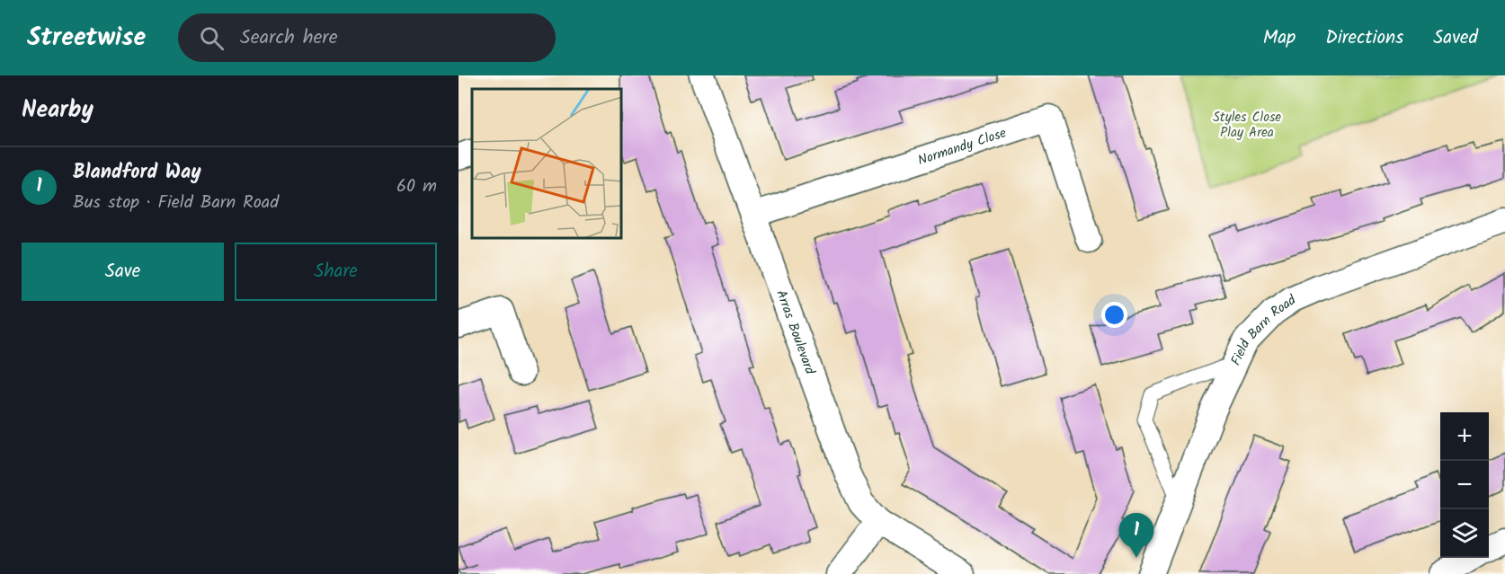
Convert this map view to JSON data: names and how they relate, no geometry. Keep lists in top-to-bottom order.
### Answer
{
  "streets": {
    "street": ["Normandy Close", "Arras Boulevard", "Field Barn Road"]
  },
  "crossings": [
    ["Normandy Close", "Arras Boulevard"]
  ],
  "parks": ["Styles Close Play Area"],
  "page": {
    "header": "Streetwise",
    "search": "Search here",
    "nav": ["Map", "Directions", "Saved"],
    "heading": "Nearby",
    "list": [
      {
        "mark": "1",
        "name": "Blandford Way",
        "note": "Bus stop · Field Barn Road",
        "value": "60 m"
      }
    ],
    "buttons": ["Save", "Share"],
    "map_buttons": ["+", "−"],
    "pins": "1"
  }
}
